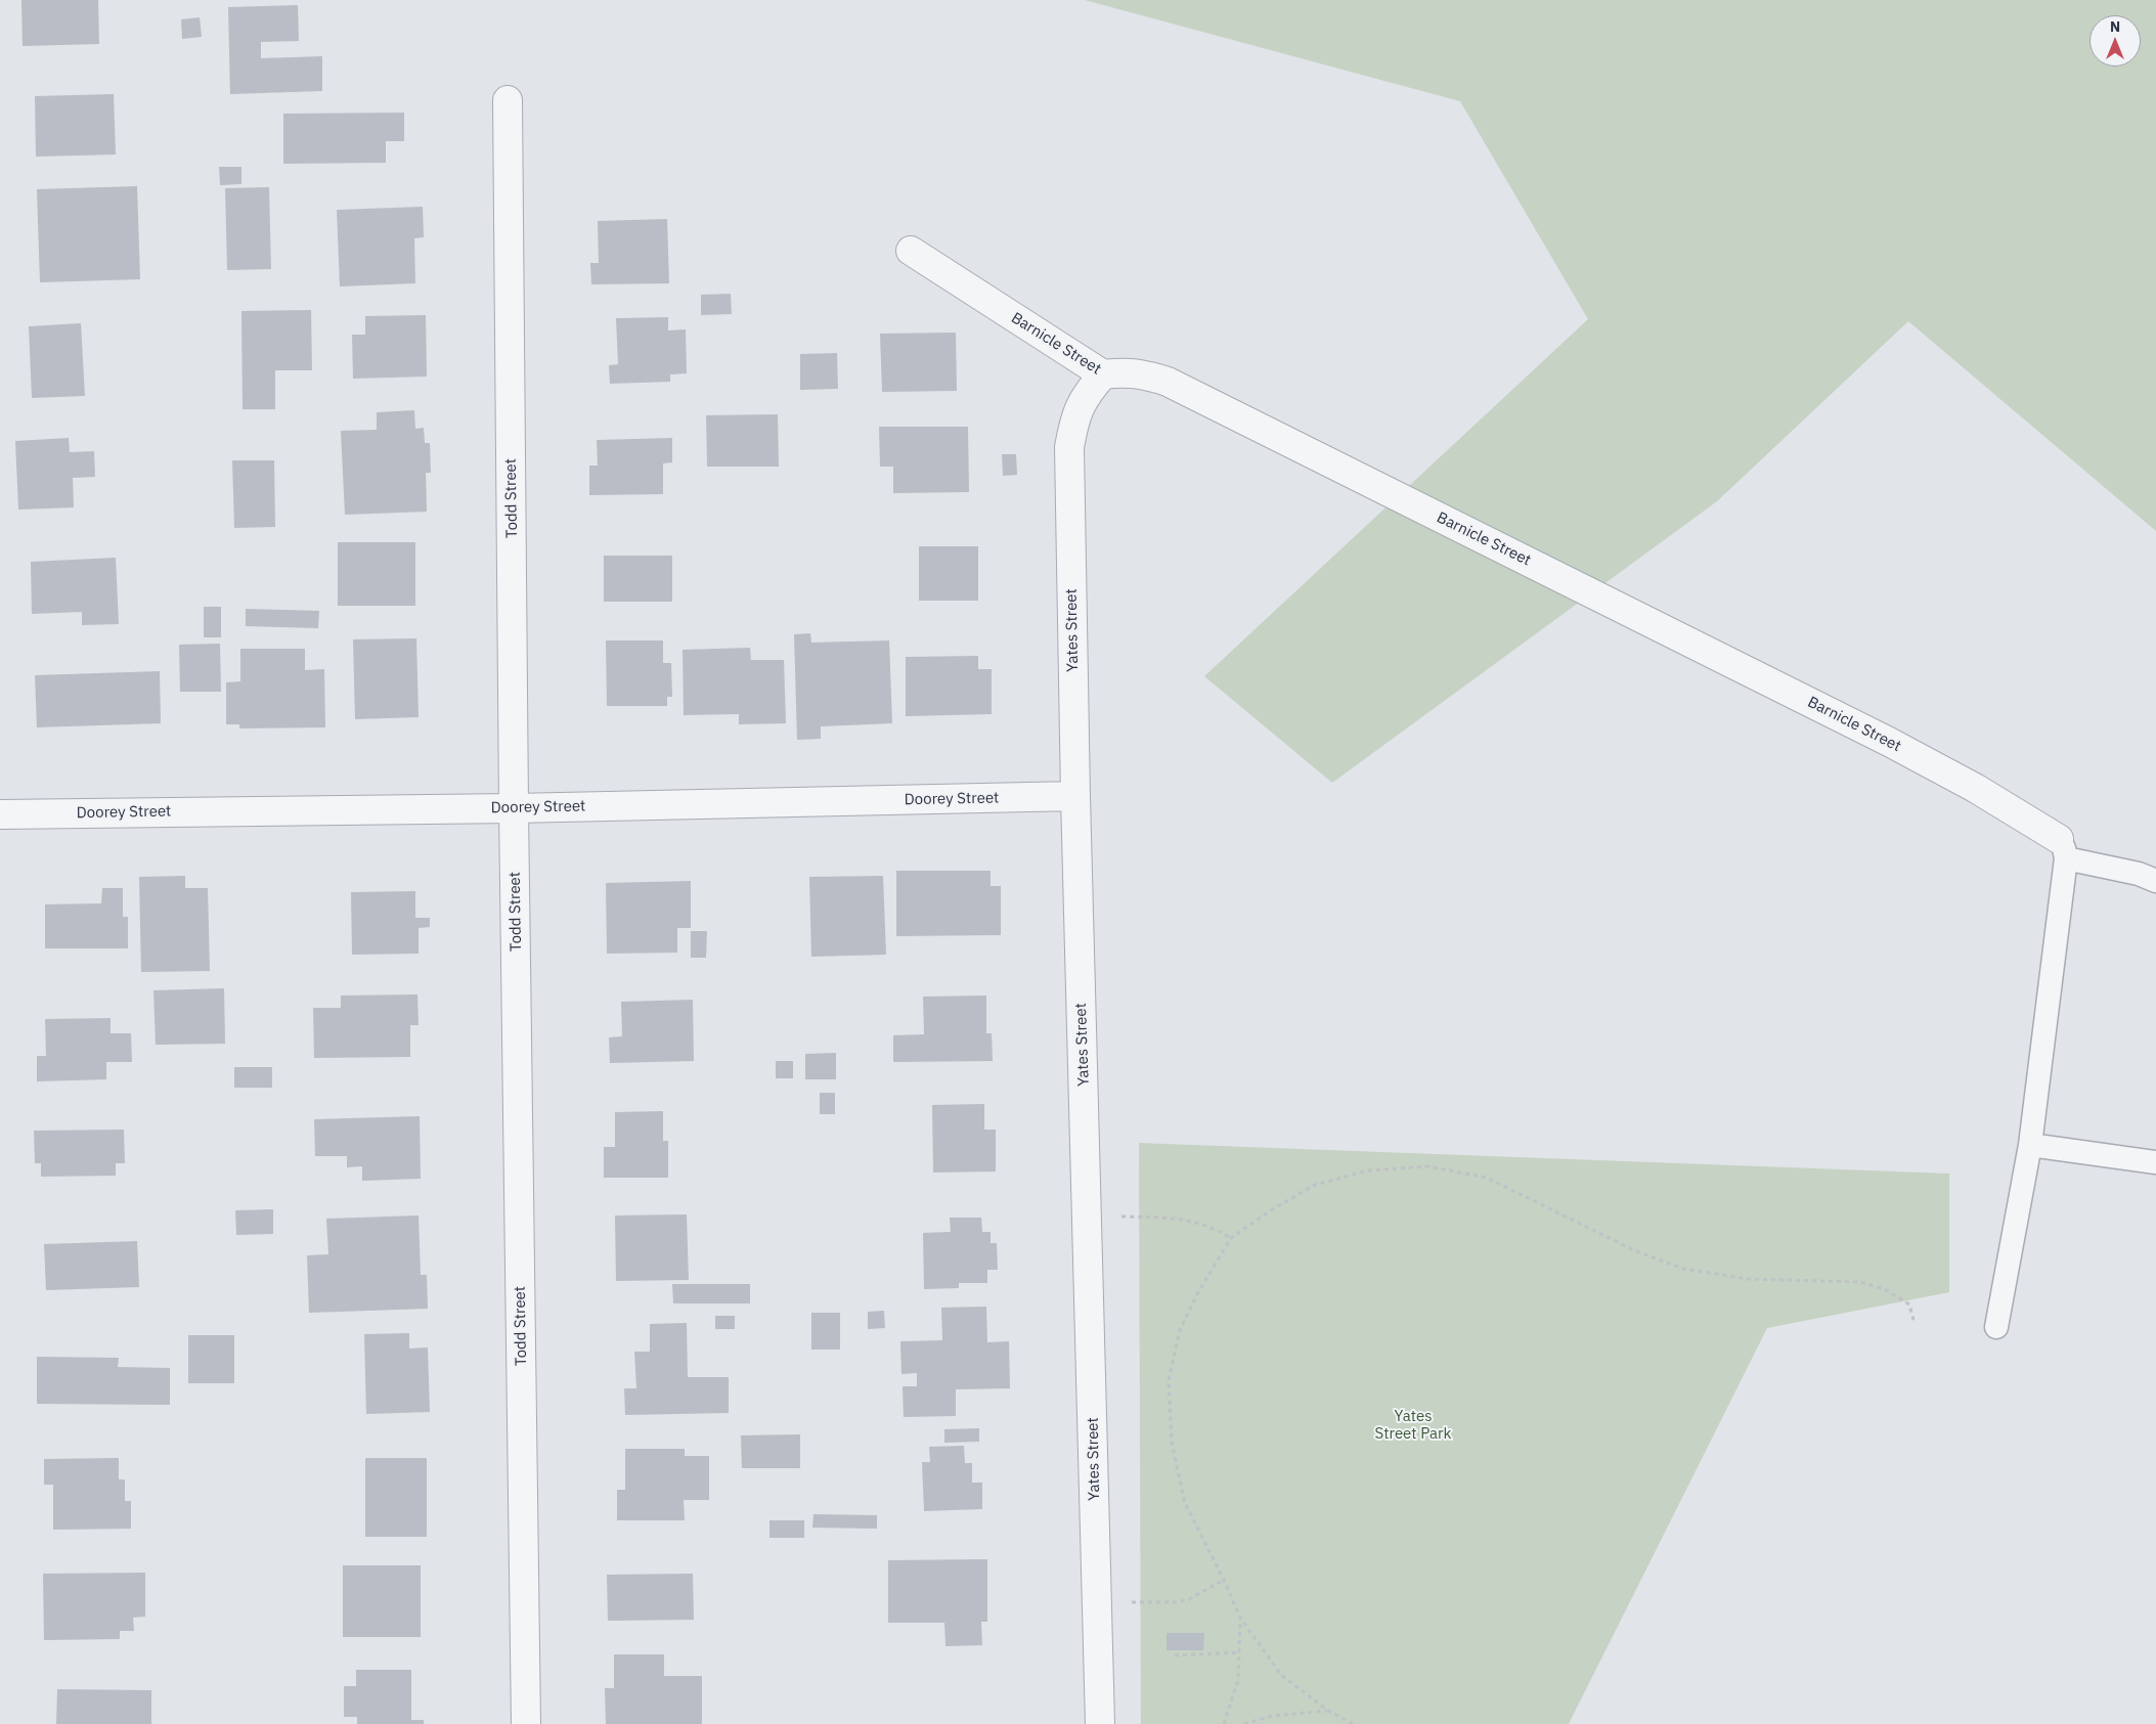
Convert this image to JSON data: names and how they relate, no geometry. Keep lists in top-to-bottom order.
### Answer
{
  "streets": {
    "street": [
      "Barnicle Street",
      "Todd Street",
      "Yates Street",
      "Doorey Street"
    ]
  },
  "crossings": [
    ["Barnicle Street", "Yates Street"],
    ["Todd Street", "Doorey Street"],
    ["Yates Street", "Doorey Street"]
  ],
  "parks": ["Yates Street Park"],
  "north": "top"
}
